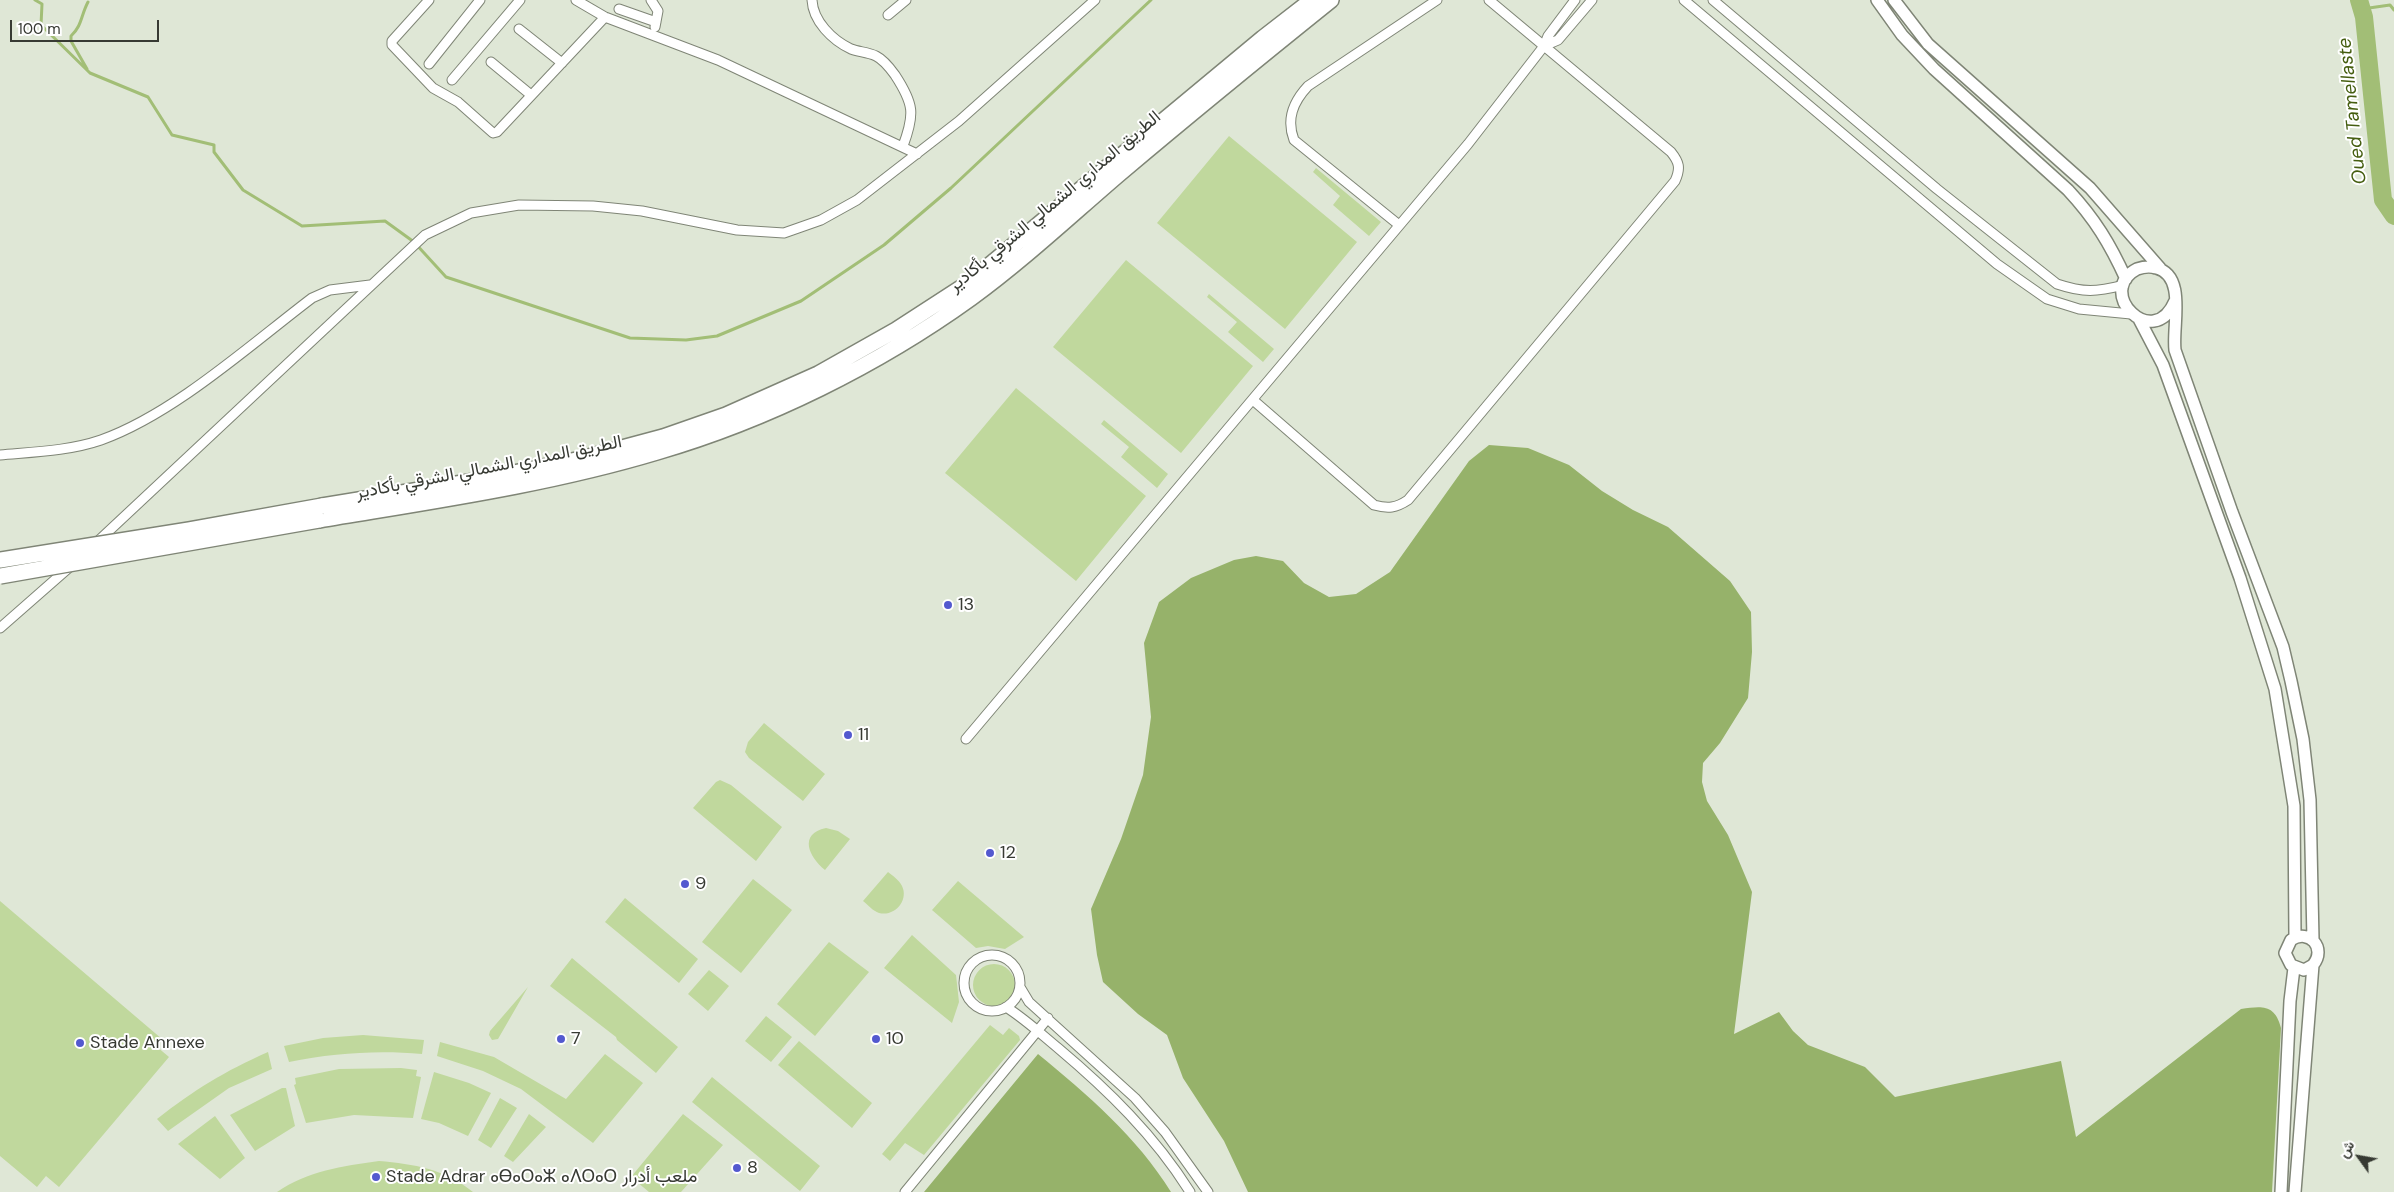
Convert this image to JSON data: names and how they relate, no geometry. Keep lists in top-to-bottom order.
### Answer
{
  "streets": {
    "highway": ["الطريق المداري الشمالي الشرقي بأكادير"]
  },
  "water": ["Oued Tamellaste"],
  "places": [
    "13",
    "11",
    "12",
    "9",
    "7",
    "10",
    "Stade Annexe",
    "8",
    "Stade Adrar ⴰⴱⴰⵔⴰⵣ ⴰⴷⵔⴰⵔ ملعب أدرار"
  ],
  "scale_bar": "100 m",
  "north": "top left"
}
